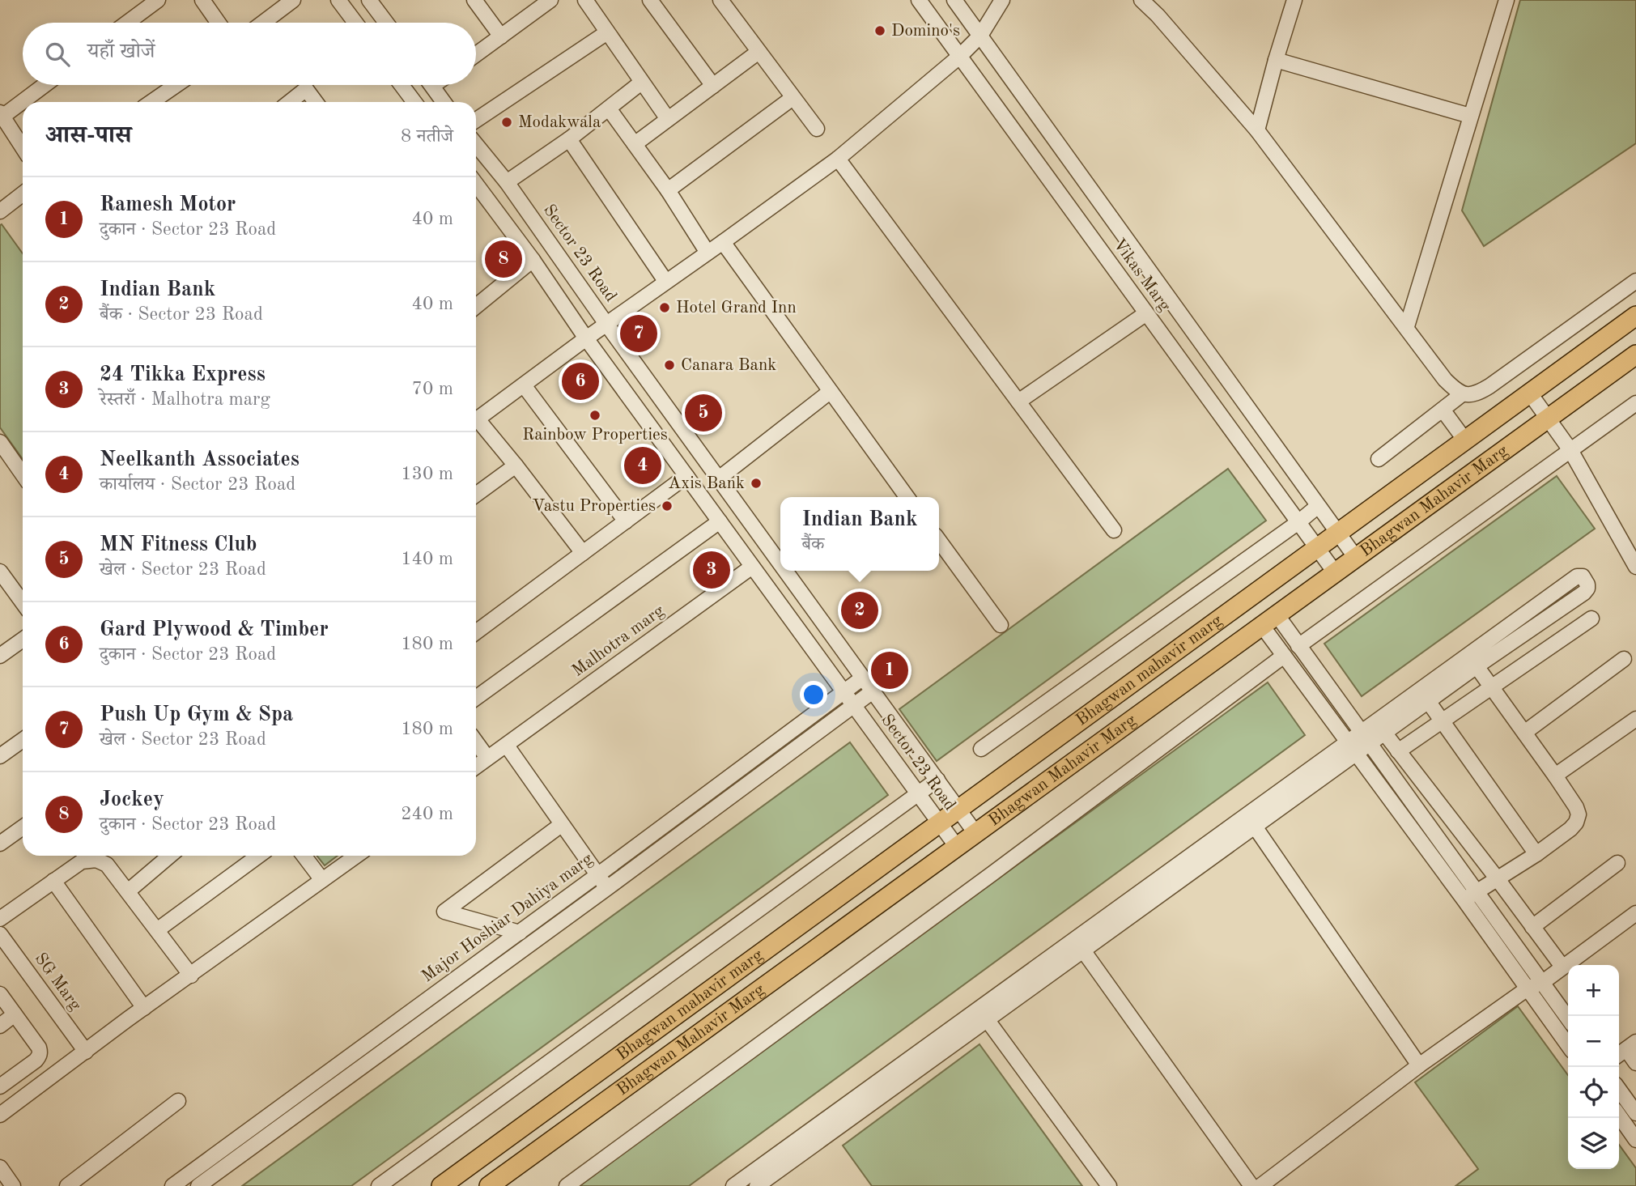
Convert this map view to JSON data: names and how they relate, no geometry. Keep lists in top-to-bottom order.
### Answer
{
  "streets": {
    "main road": ["Bhagwan Mahavir Marg", "Bhagwan mahavir marg"],
    "street": [
      "Sector 23 Road",
      "Vikas Marg",
      "Malhotra marg",
      "Major Hoshiar Dahiya marg",
      "SG Marg"
    ]
  },
  "crossings": [
    ["Sector 23 Road", "Bhagwan Mahavir Marg"],
    ["Sector 23 Road", "Malhotra marg"],
    ["Sector 23 Road", "Bhagwan mahavir marg"],
    ["Sector 23 Road", "Major Hoshiar Dahiya marg"],
    ["Vikas Marg", "Bhagwan Mahavir Marg"],
    ["Vikas Marg", "Bhagwan mahavir marg"],
    ["Bhagwan Mahavir Marg", "Bhagwan mahavir marg"]
  ],
  "places": [
    "Domino's",
    "Modakwala",
    "Hotel Grand Inn",
    "Canara Bank",
    "Rainbow Properties",
    "Axis Bank",
    "Vastu Properties"
  ],
  "page": {
    "search": "यहाँ खोजें",
    "heading": ["आस-पास", "8 नतीजे"],
    "list": [
      {
        "mark": "1",
        "name": "Ramesh Motor",
        "note": "दुकान · Sector 23 Road",
        "value": "40 m"
      },
      {
        "mark": "2",
        "name": "Indian Bank",
        "note": "बैंक · Sector 23 Road",
        "value": "40 m"
      },
      {
        "mark": "3",
        "name": "24 Tikka Express",
        "note": "रेस्तराँ · Malhotra marg",
        "value": "70 m"
      },
      {
        "mark": "4",
        "name": "Neelkanth Associates",
        "note": "कार्यालय · Sector 23 Road",
        "value": "130 m"
      },
      {
        "mark": "5",
        "name": "MN Fitness Club",
        "note": "खेल · Sector 23 Road",
        "value": "140 m"
      },
      {
        "mark": "6",
        "name": "Gard Plywood & Timber",
        "note": "दुकान · Sector 23 Road",
        "value": "180 m"
      },
      {
        "mark": "7",
        "name": "Push Up Gym & Spa",
        "note": "खेल · Sector 23 Road",
        "value": "180 m"
      },
      {
        "mark": "8",
        "name": "Jockey",
        "note": "दुकान · Sector 23 Road",
        "value": "240 m"
      }
    ],
    "pins": [
      "8",
      "7",
      "6",
      "5",
      "4",
      "3",
      "2",
      "1"
    ],
    "popup": ["Indian Bank", "बैंक"],
    "map_buttons": ["+", "−"]
  }
}
